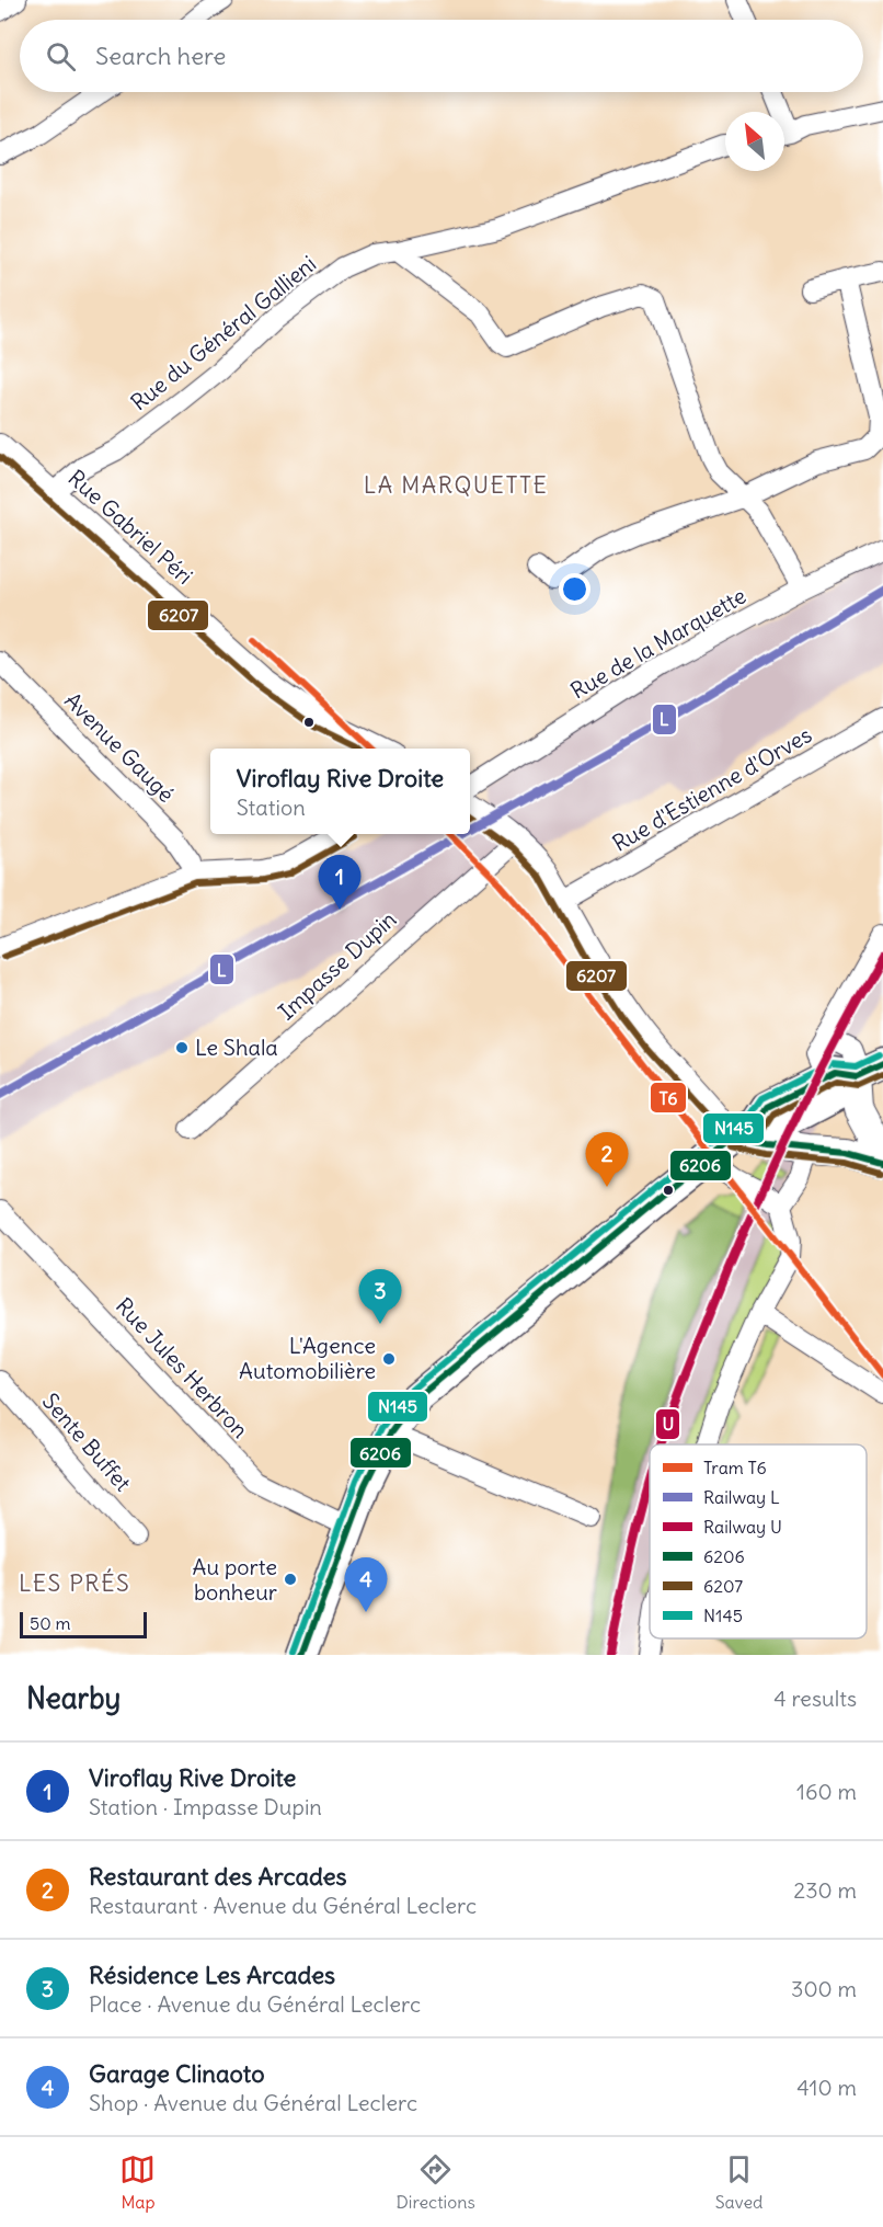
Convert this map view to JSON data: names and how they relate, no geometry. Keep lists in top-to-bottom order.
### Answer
{
  "streets": {
    "street": [
      "Rue du Général Gallieni",
      "Rue Gabriel Péri",
      "Rue de la Marquette",
      "Avenue Gaugé",
      "Rue d'Estienne d'Orves",
      "Impasse Dupin",
      "Rue Jules Herbron",
      "Sente Buffet"
    ]
  },
  "crossings": [
    ["Rue du Général Gallieni", "Rue Gabriel Péri"]
  ],
  "districts": ["LA MARQUETTE", "LES PRÉS"],
  "places": ["Le Shala", "L'Agence Automobilière", "Au porte bonheur"],
  "lines": [
    "transit line 6207",
    "rail line L",
    "tram line T6",
    "rail line U",
    "transit line N145",
    "transit line 6206"
  ],
  "legend": [
    "Tram T6",
    "Railway L",
    "Railway U",
    "6206",
    "6207",
    "N145"
  ],
  "scale_bar": "50 m",
  "north": "top left",
  "page": {
    "search": "Search here",
    "popup": ["Viroflay Rive Droite", "Station"],
    "pins": [
      "1",
      "2",
      "3",
      "4"
    ],
    "scale": "50 m",
    "heading": ["Nearby", "4 results"],
    "list": [
      {
        "mark": "1",
        "name": "Viroflay Rive Droite",
        "note": "Station · Impasse Dupin",
        "value": "160 m"
      },
      {
        "mark": "2",
        "name": "Restaurant des Arcades",
        "note": "Restaurant · Avenue du Général Leclerc",
        "value": "230 m"
      },
      {
        "mark": "3",
        "name": "Résidence Les Arcades",
        "note": "Place · Avenue du Général Leclerc",
        "value": "300 m"
      },
      {
        "mark": "4",
        "name": "Garage Clinaoto",
        "note": "Shop · Avenue du Général Leclerc",
        "value": "410 m"
      }
    ],
    "nav": ["Map", "Directions", "Saved"]
  }
}
